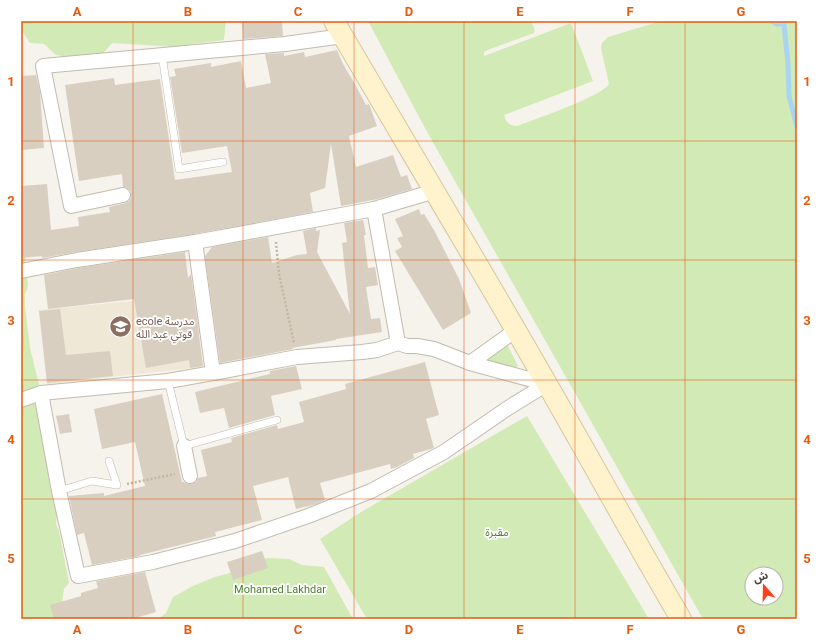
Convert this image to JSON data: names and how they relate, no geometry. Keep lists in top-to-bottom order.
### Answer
{
  "parks": ["مقبرة", "Mohamed Lakhdar"],
  "places": {
    "school or university": ["ecole مدرسة قوتي عبد الله"]
  },
  "north": "top",
  "grid": {
    "columns": [
      "A",
      "B",
      "C",
      "D",
      "E",
      "F",
      "G"
    ],
    "rows": [
      "1",
      "2",
      "3",
      "4",
      "5"
    ]
  }
}
